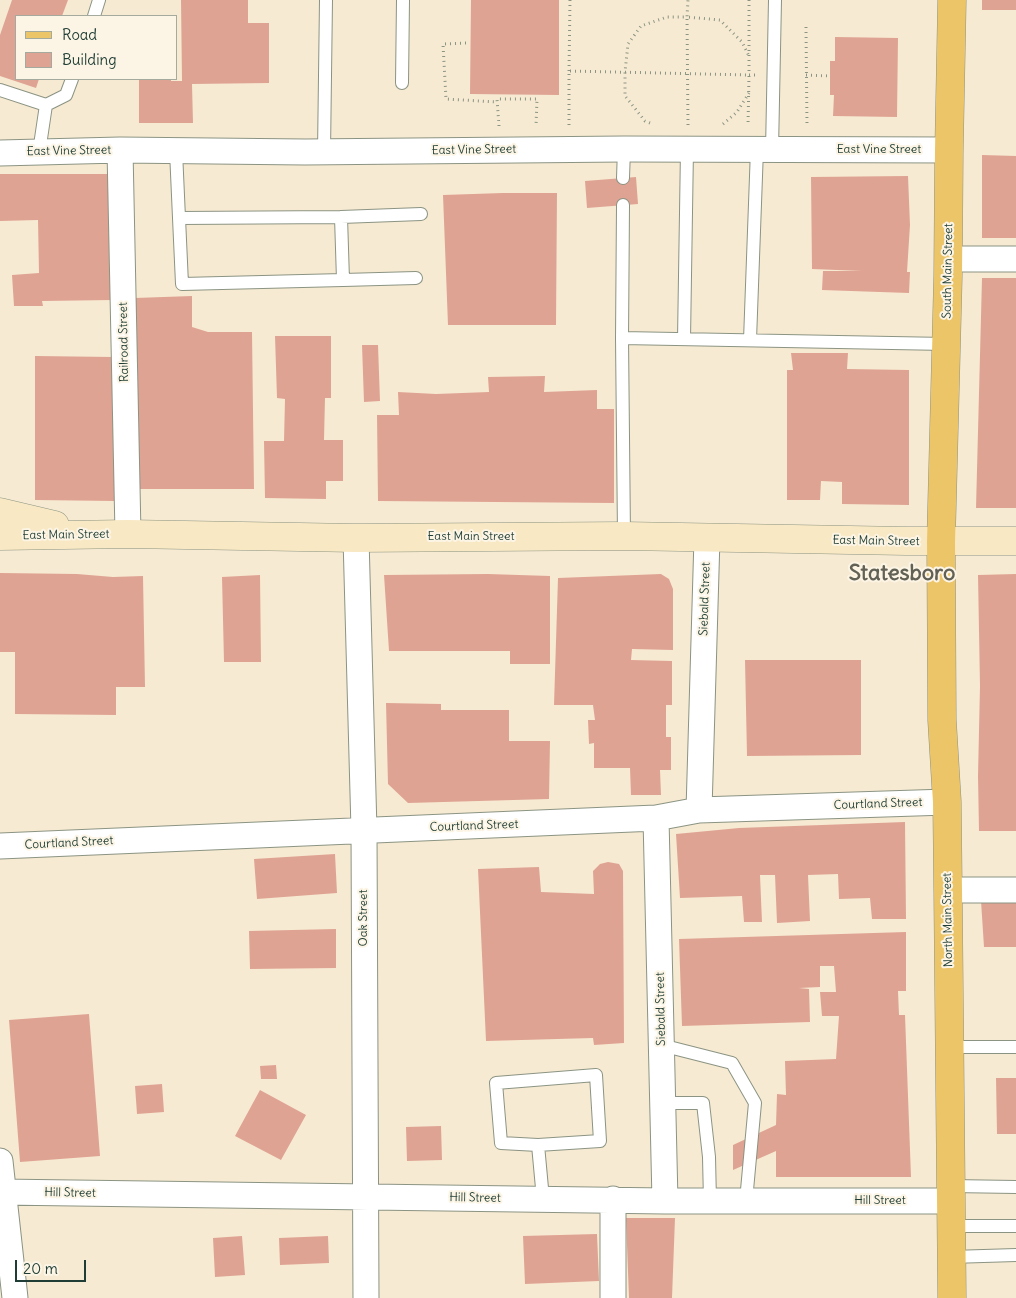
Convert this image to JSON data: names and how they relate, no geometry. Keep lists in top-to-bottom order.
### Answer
{
  "streets": {
    "main road": ["South Main Street", "East Main Street", "North Main Street"],
    "street": [
      "East Vine Street",
      "Railroad Street",
      "Siebald Street",
      "Courtland Street",
      "Oak Street",
      "Hill Street"
    ]
  },
  "crossings": [
    ["East Vine Street", "South Main Street"],
    ["East Vine Street", "Railroad Street"],
    ["South Main Street", "East Main Street"],
    ["South Main Street", "North Main Street"],
    ["Railroad Street", "East Main Street"],
    ["East Main Street", "Siebald Street"],
    ["East Main Street", "Oak Street"],
    ["East Main Street", "North Main Street"],
    ["Siebald Street", "Courtland Street"],
    ["Siebald Street", "Hill Street"],
    ["Courtland Street", "Oak Street"],
    ["Courtland Street", "North Main Street"],
    ["Oak Street", "Hill Street"],
    ["North Main Street", "Hill Street"]
  ],
  "districts": ["Statesboro"],
  "legend": ["Road", "Building"],
  "scale_bar": "20 m"
}
